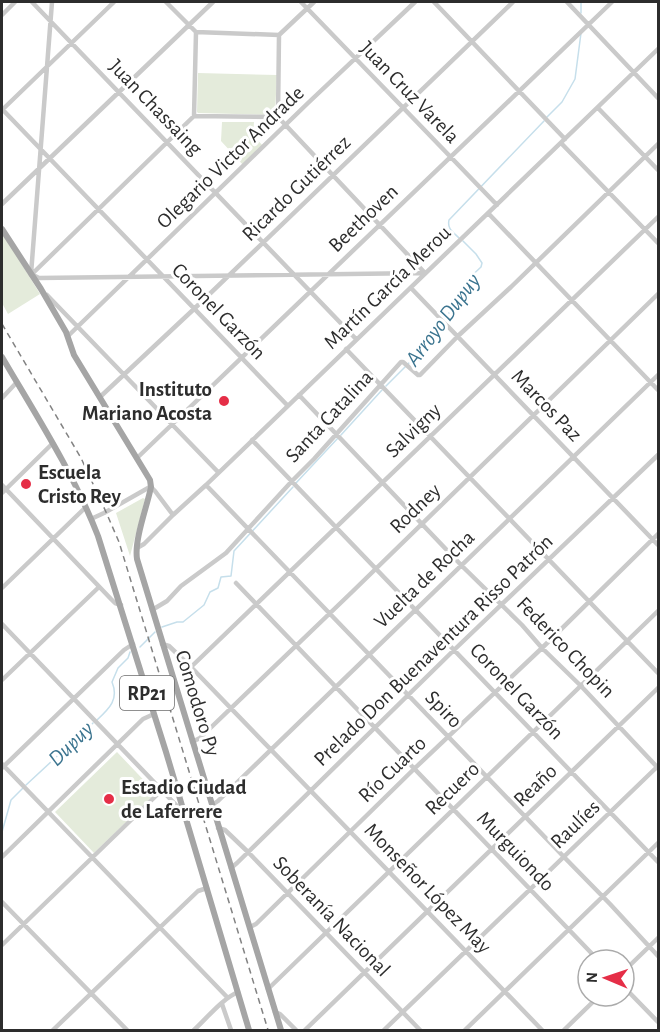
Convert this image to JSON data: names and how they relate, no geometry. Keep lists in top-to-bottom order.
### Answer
{
  "streets": {
    "main road": ["RP21", "Comodoro Py"],
    "street": [
      "Juan Cruz Varela",
      "Juan Chassaing",
      "Olegario Victor Andrade",
      "Ricardo Gutiérrez",
      "Beethoven",
      "Martín García Merou",
      "Coronel Garzón",
      "Marcos Paz",
      "Santa Catalina",
      "Salvigny",
      "Rodney",
      "Vuelta de Rocha",
      "Federico Chopin",
      "Prelado Don Buenaventura Risso Patrón",
      "Spiro",
      "Río Cuarto",
      "Reaño",
      "Recuero",
      "Raulíes",
      "Murguiondo",
      "Monseñor López May",
      "Soberanía Nacional"
    ]
  },
  "crossings": [
    ["Juan Cruz Varela", "Olegario Victor Andrade"],
    ["Juan Cruz Varela", "Ricardo Gutiérrez"],
    ["Juan Cruz Varela", "Beethoven"],
    ["Juan Cruz Varela", "Martín García Merou"],
    ["Juan Chassaing", "Olegario Victor Andrade"],
    ["Juan Chassaing", "Ricardo Gutiérrez"],
    ["Juan Chassaing", "Beethoven"],
    ["Juan Chassaing", "Martín García Merou"],
    ["Olegario Victor Andrade", "Coronel Garzón"],
    ["Ricardo Gutiérrez", "Coronel Garzón"],
    ["Beethoven", "Coronel Garzón"],
    ["Martín García Merou", "Coronel Garzón"],
    ["Martín García Merou", "Marcos Paz"],
    ["Martín García Merou", "Federico Chopin"],
    ["Martín García Merou", "Comodoro Py"],
    ["Martín García Merou", "Spiro"],
    ["Coronel Garzón", "Santa Catalina"],
    ["Coronel Garzón", "Salvigny"],
    ["Coronel Garzón", "Rodney"],
    ["Coronel Garzón", "Vuelta de Rocha"],
    ["Coronel Garzón", "Prelado Don Buenaventura Risso Patrón"],
    ["Coronel Garzón", "Río Cuarto"],
    ["Coronel Garzón", "Reaño"],
    ["Coronel Garzón", "Recuero"],
    ["Coronel Garzón", "Raulíes"],
    ["Marcos Paz", "Santa Catalina"],
    ["Marcos Paz", "Salvigny"],
    ["Marcos Paz", "Rodney"],
    ["Marcos Paz", "Vuelta de Rocha"],
    ["Marcos Paz", "Prelado Don Buenaventura Risso Patrón"],
    ["Marcos Paz", "Río Cuarto"],
    ["Santa Catalina", "Federico Chopin"],
    ["Santa Catalina", "Comodoro Py"],
    ["Santa Catalina", "Spiro"],
    ["Salvigny", "Federico Chopin"],
    ["Salvigny", "Spiro"],
    ["Salvigny", "Murguiondo"],
    ["Salvigny", "Monseñor López May"],
    ["Rodney", "Federico Chopin"],
    ["Rodney", "Comodoro Py"],
    ["Rodney", "Spiro"],
    ["Rodney", "Murguiondo"],
    ["Rodney", "Monseñor López May"],
    ["Vuelta de Rocha", "Federico Chopin"],
    ["Vuelta de Rocha", "Comodoro Py"],
    ["Vuelta de Rocha", "Spiro"],
    ["Vuelta de Rocha", "Murguiondo"],
    ["Vuelta de Rocha", "Monseñor López May"],
    ["Federico Chopin", "Prelado Don Buenaventura Risso Patrón"],
    ["Federico Chopin", "Río Cuarto"],
    ["Federico Chopin", "Reaño"],
    ["Federico Chopin", "Recuero"],
    ["Federico Chopin", "Raulíes"],
    ["Prelado Don Buenaventura Risso Patrón", "Comodoro Py"],
    ["Prelado Don Buenaventura Risso Patrón", "Spiro"],
    ["Prelado Don Buenaventura Risso Patrón", "Murguiondo"],
    ["Prelado Don Buenaventura Risso Patrón", "Monseñor López May"],
    ["Prelado Don Buenaventura Risso Patrón", "Soberanía Nacional"],
    ["Comodoro Py", "Río Cuarto"],
    ["Comodoro Py", "Recuero"],
    ["Comodoro Py", "Monseñor López May"],
    ["Comodoro Py", "Soberanía Nacional"],
    ["Spiro", "Río Cuarto"],
    ["Spiro", "Reaño"],
    ["Spiro", "Recuero"],
    ["Spiro", "Raulíes"],
    ["Río Cuarto", "Murguiondo"],
    ["Río Cuarto", "Monseñor López May"],
    ["Río Cuarto", "Soberanía Nacional"],
    ["Reaño", "Murguiondo"],
    ["Reaño", "Monseñor López May"],
    ["Reaño", "Soberanía Nacional"],
    ["Recuero", "Murguiondo"],
    ["Recuero", "Monseñor López May"],
    ["Recuero", "Soberanía Nacional"],
    ["Raulíes", "Murguiondo"],
    ["Raulíes", "Monseñor López May"],
    ["Raulíes", "Soberanía Nacional"]
  ],
  "water": ["Arroyo Dupuy", "Dupuy"],
  "places": ["Instituto Mariano Acosta", "Escuela Cristo Rey", "Estadio Ciudad de Laferrere"],
  "north": "left"
}
